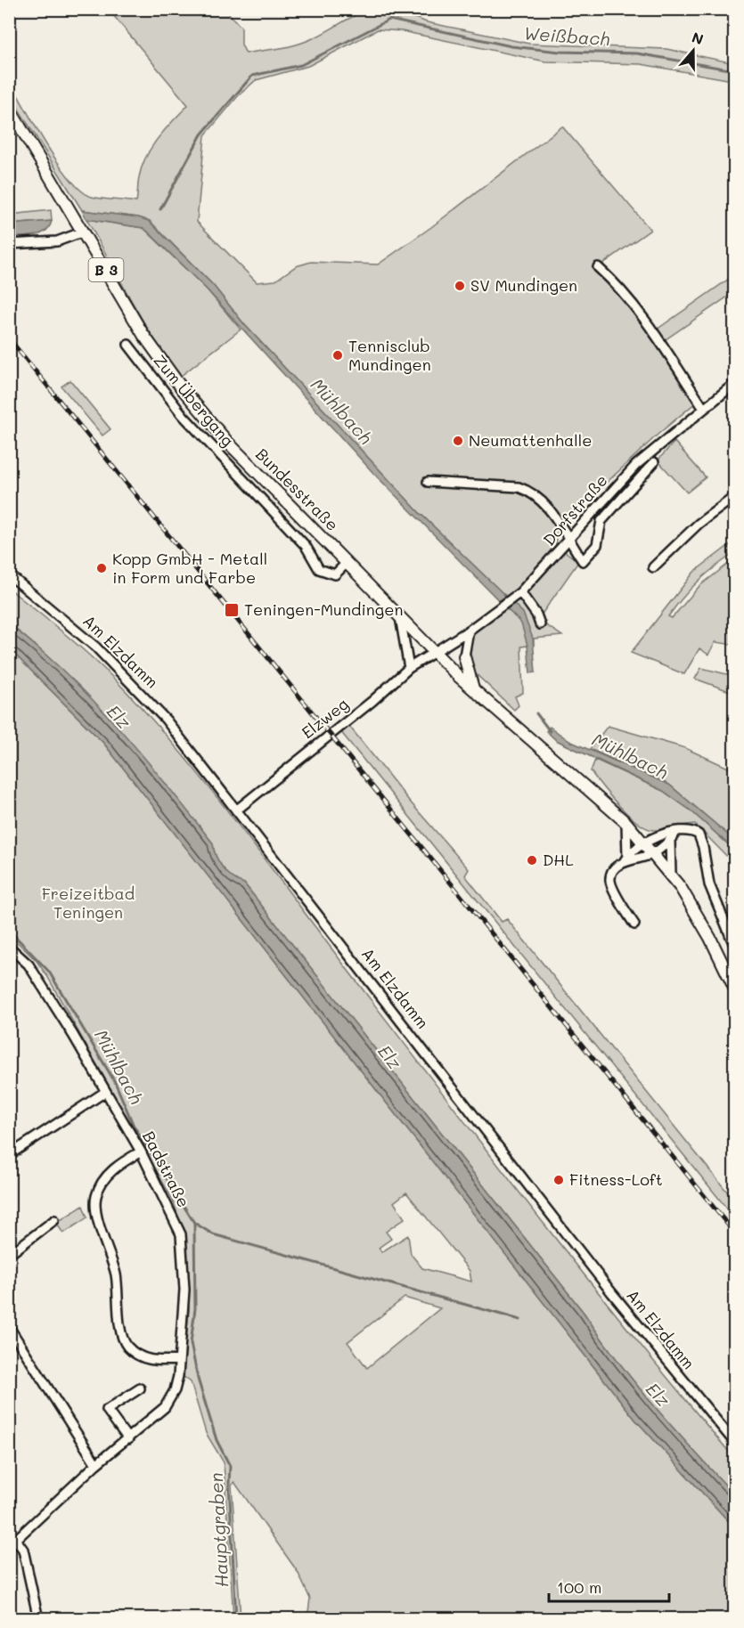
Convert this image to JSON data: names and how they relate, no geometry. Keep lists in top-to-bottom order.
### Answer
{
  "streets": {
    "main road": ["B 3", "Bundesstraße"],
    "street": [
      "Zum Übergang",
      "Dorfstraße",
      "Am Elzdamm",
      "Elzweg",
      "Badstraße"
    ]
  },
  "crossings": [
    ["B 3", "Bundesstraße"],
    ["Zum Übergang", "Bundesstraße"],
    ["Bundesstraße", "Dorfstraße"],
    ["Bundesstraße", "Elzweg"],
    ["Dorfstraße", "Elzweg"],
    ["Am Elzdamm", "Elzweg"]
  ],
  "water": [
    "Weißbach",
    "Mühlbach",
    "Elz",
    "Hauptgraben"
  ],
  "parks": ["Freizeitbad Teningen"],
  "places": {
    "other": [
      "SV Mundingen",
      "Tennisclub Mundingen",
      "Neumattenhalle",
      "Kopp GmbH - Metall in Form und Farbe",
      "DHL",
      "Fitness-Loft"
    ],
    "transit": ["Teningen-Mundingen"]
  },
  "scale_bar": "100 m",
  "north": "top"
}
